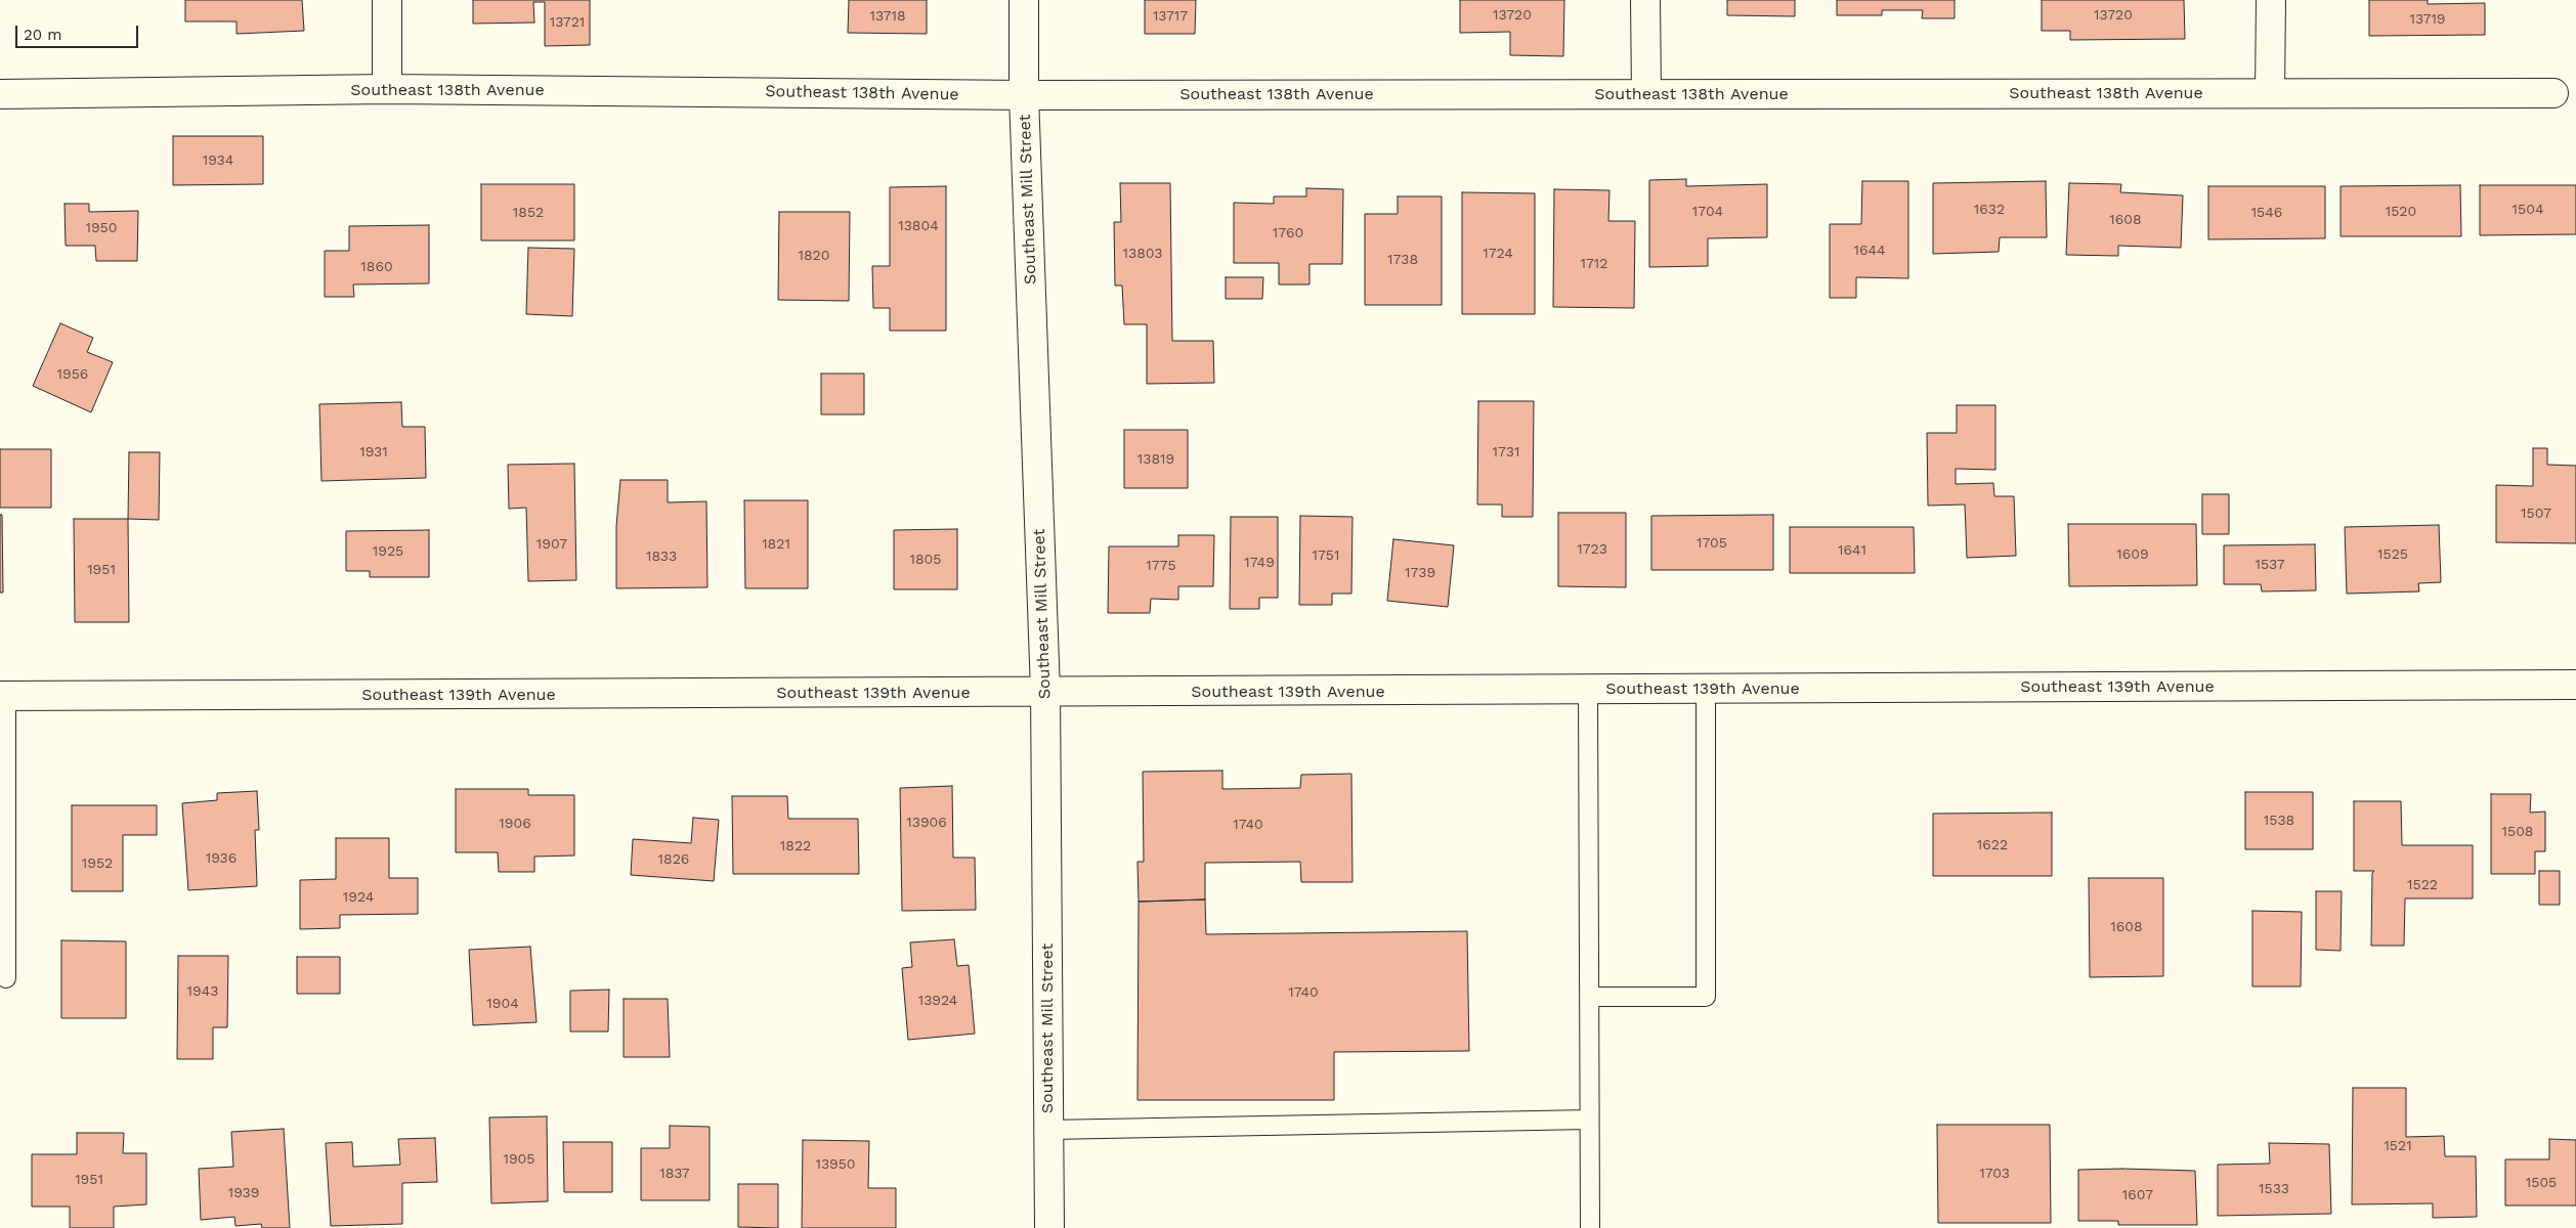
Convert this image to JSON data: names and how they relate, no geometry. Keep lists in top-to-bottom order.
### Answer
{
  "streets": {
    "street": ["Southeast 138th Avenue", "Southeast Mill Street", "Southeast 139th Avenue"]
  },
  "crossings": [
    ["Southeast 138th Avenue", "Southeast Mill Street"],
    ["Southeast Mill Street", "Southeast 139th Avenue"]
  ],
  "house_numbers": [
    "13720",
    "13720",
    "13718",
    "13717",
    "13719",
    "13721",
    "1934",
    "1632",
    "1504",
    "1704",
    "1520",
    "1852",
    "1546",
    "1608",
    "13804",
    "1950",
    "1760",
    "1644",
    "13803",
    "1724",
    "1820",
    "1738",
    "1712",
    "1860",
    "1956",
    "1931",
    "1731",
    "13819",
    "1507",
    "1705",
    "1907",
    "1821",
    "1723",
    "1641",
    "1925",
    "1609",
    "1525",
    "1751",
    "1833",
    "1805",
    "1749",
    "1537",
    "1775",
    "1951",
    "1739",
    "1538",
    "13906",
    "1906",
    "1740",
    "1508",
    "1622",
    "1822",
    "1936",
    "1826",
    "1952",
    "1522",
    "1924",
    "1608",
    "1943",
    "1740",
    "13924",
    "1904",
    "1521",
    "1905",
    "13950",
    "1837",
    "1703",
    "1951",
    "1505",
    "1533",
    "1939",
    "1607"
  ],
  "scale_bar": "20 m"
}
